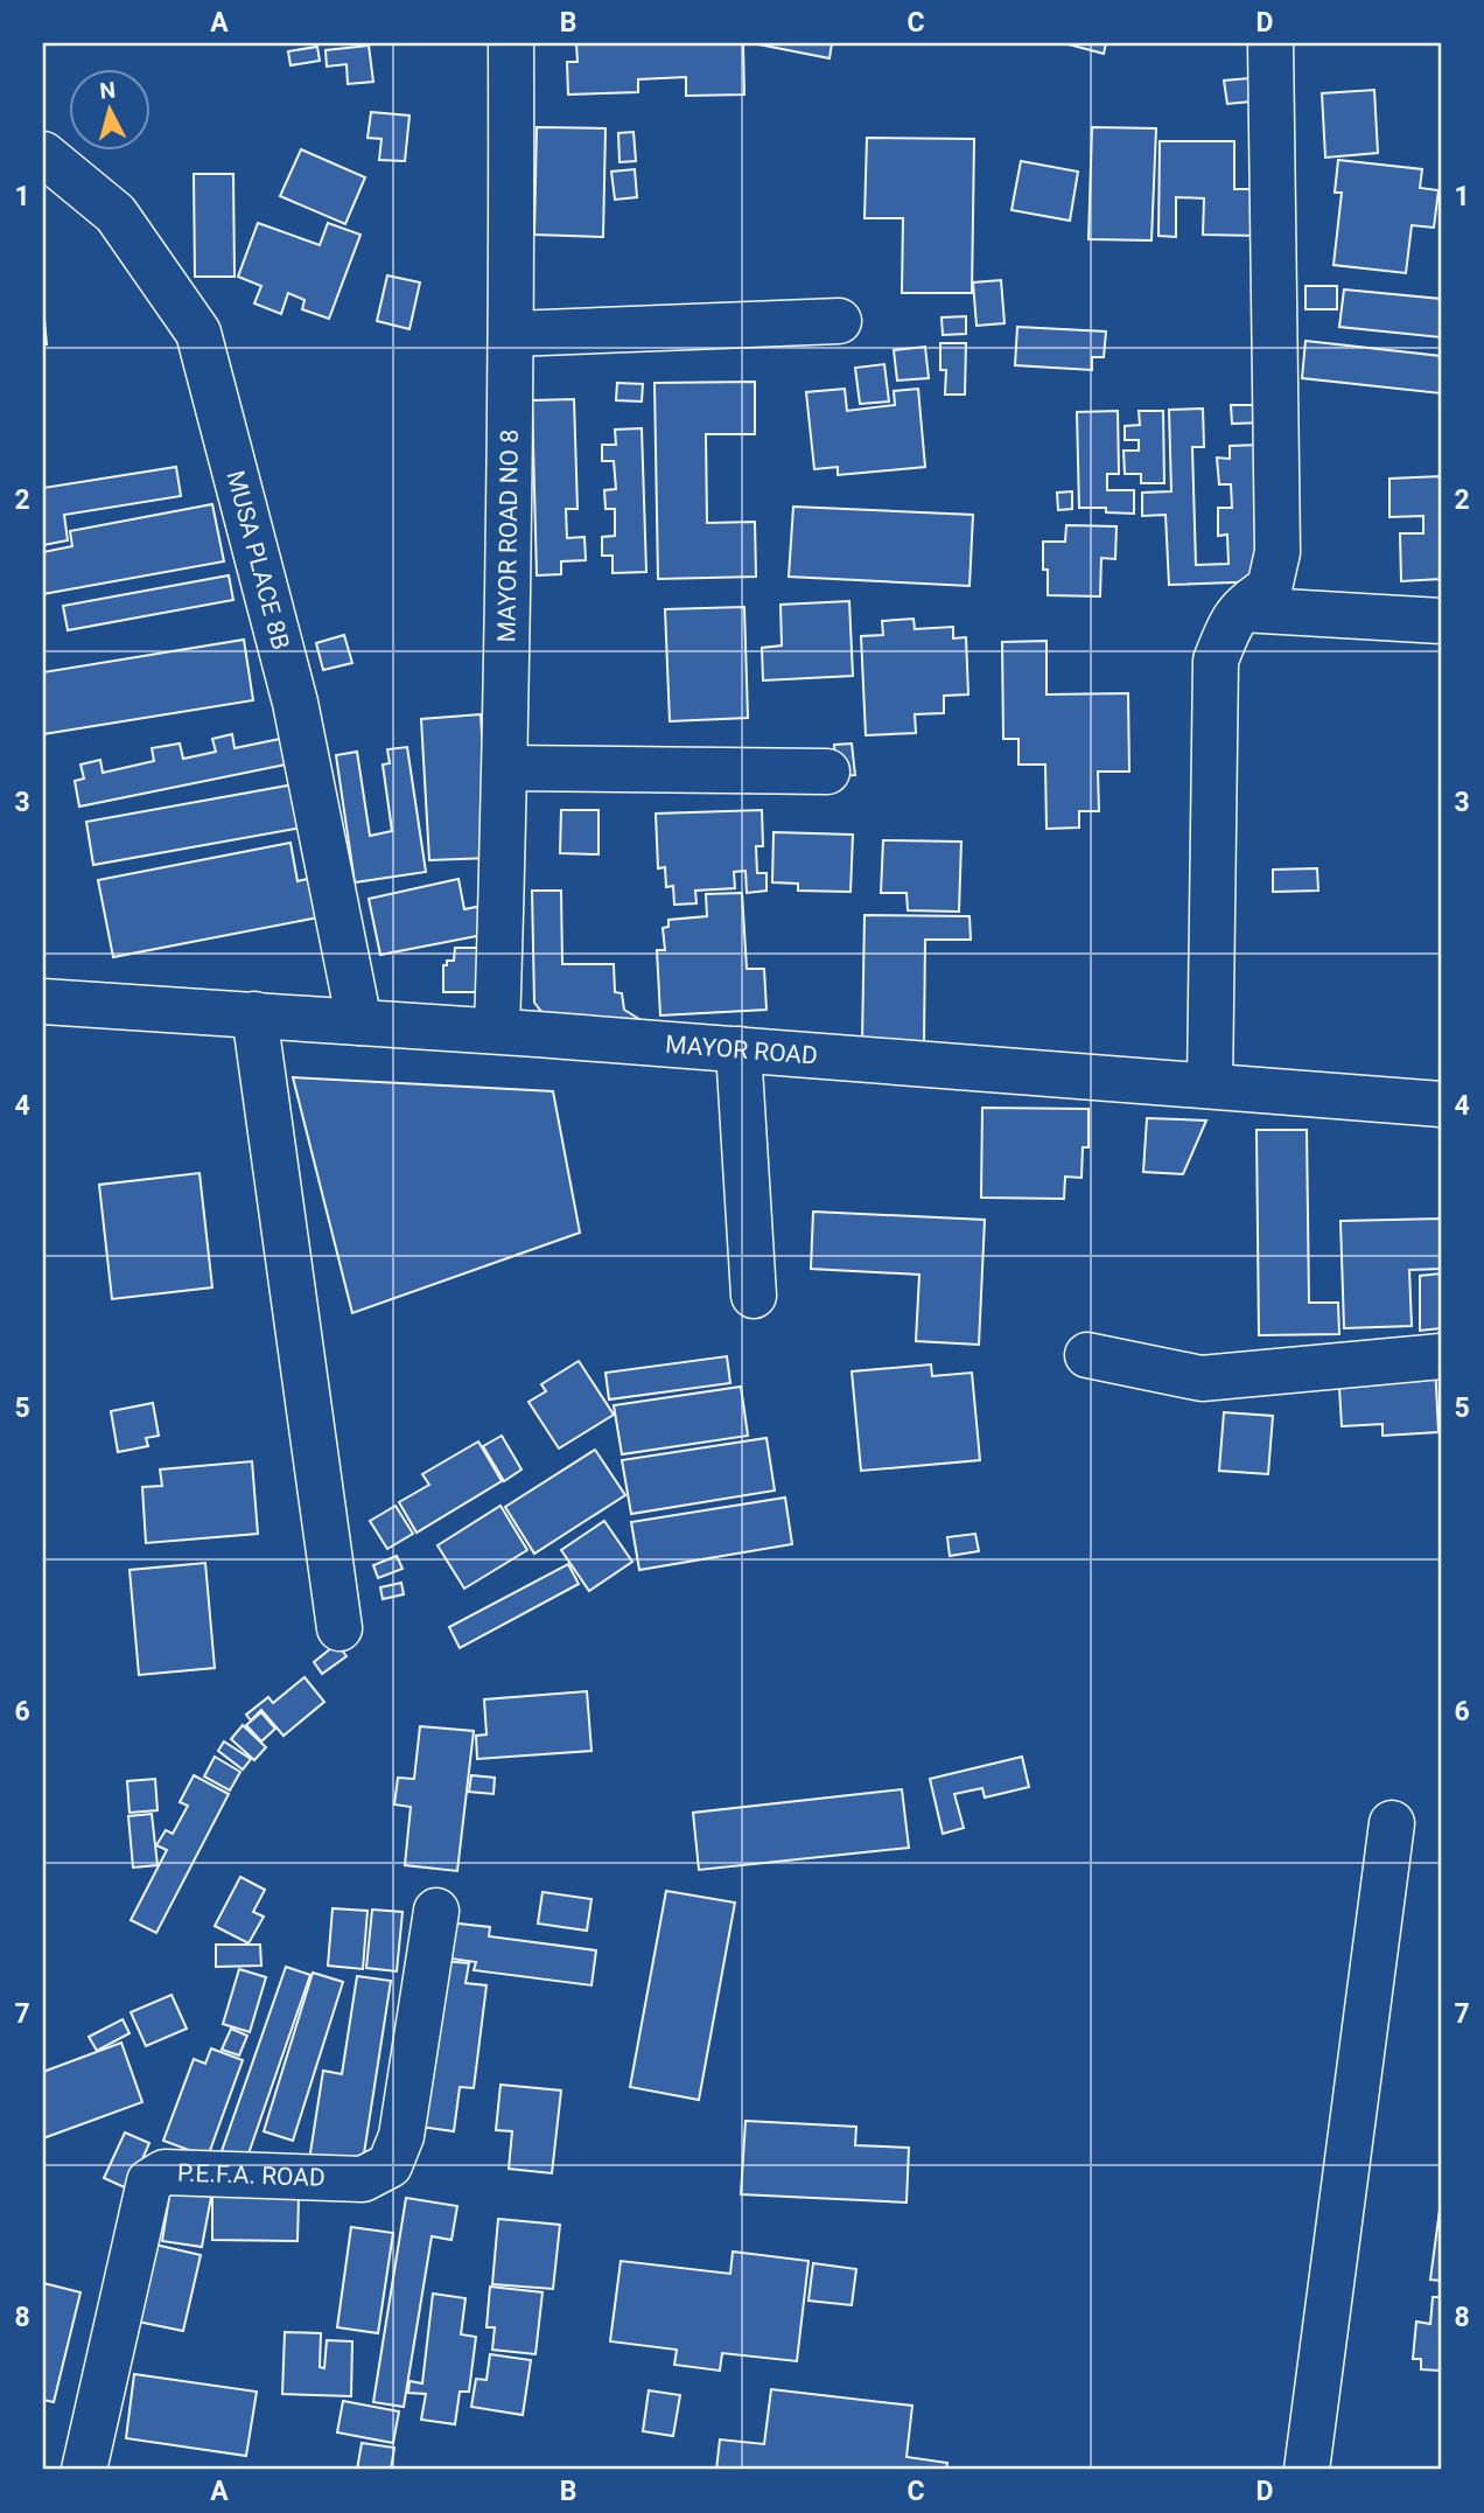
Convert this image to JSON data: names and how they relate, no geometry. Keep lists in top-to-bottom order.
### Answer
{
  "streets": {
    "street": [
      "MAYOR ROAD NO 8",
      "MUSA PLACE 8B",
      "MAYOR ROAD",
      "P.E.F.A. ROAD"
    ]
  },
  "crossings": [
    ["MAYOR ROAD NO 8", "MAYOR ROAD"],
    ["MUSA PLACE 8B", "MAYOR ROAD"]
  ],
  "north": "top",
  "grid": {
    "columns": [
      "A",
      "B",
      "C",
      "D"
    ],
    "rows": [
      "1",
      "2",
      "3",
      "4",
      "5",
      "6",
      "7",
      "8"
    ]
  }
}
